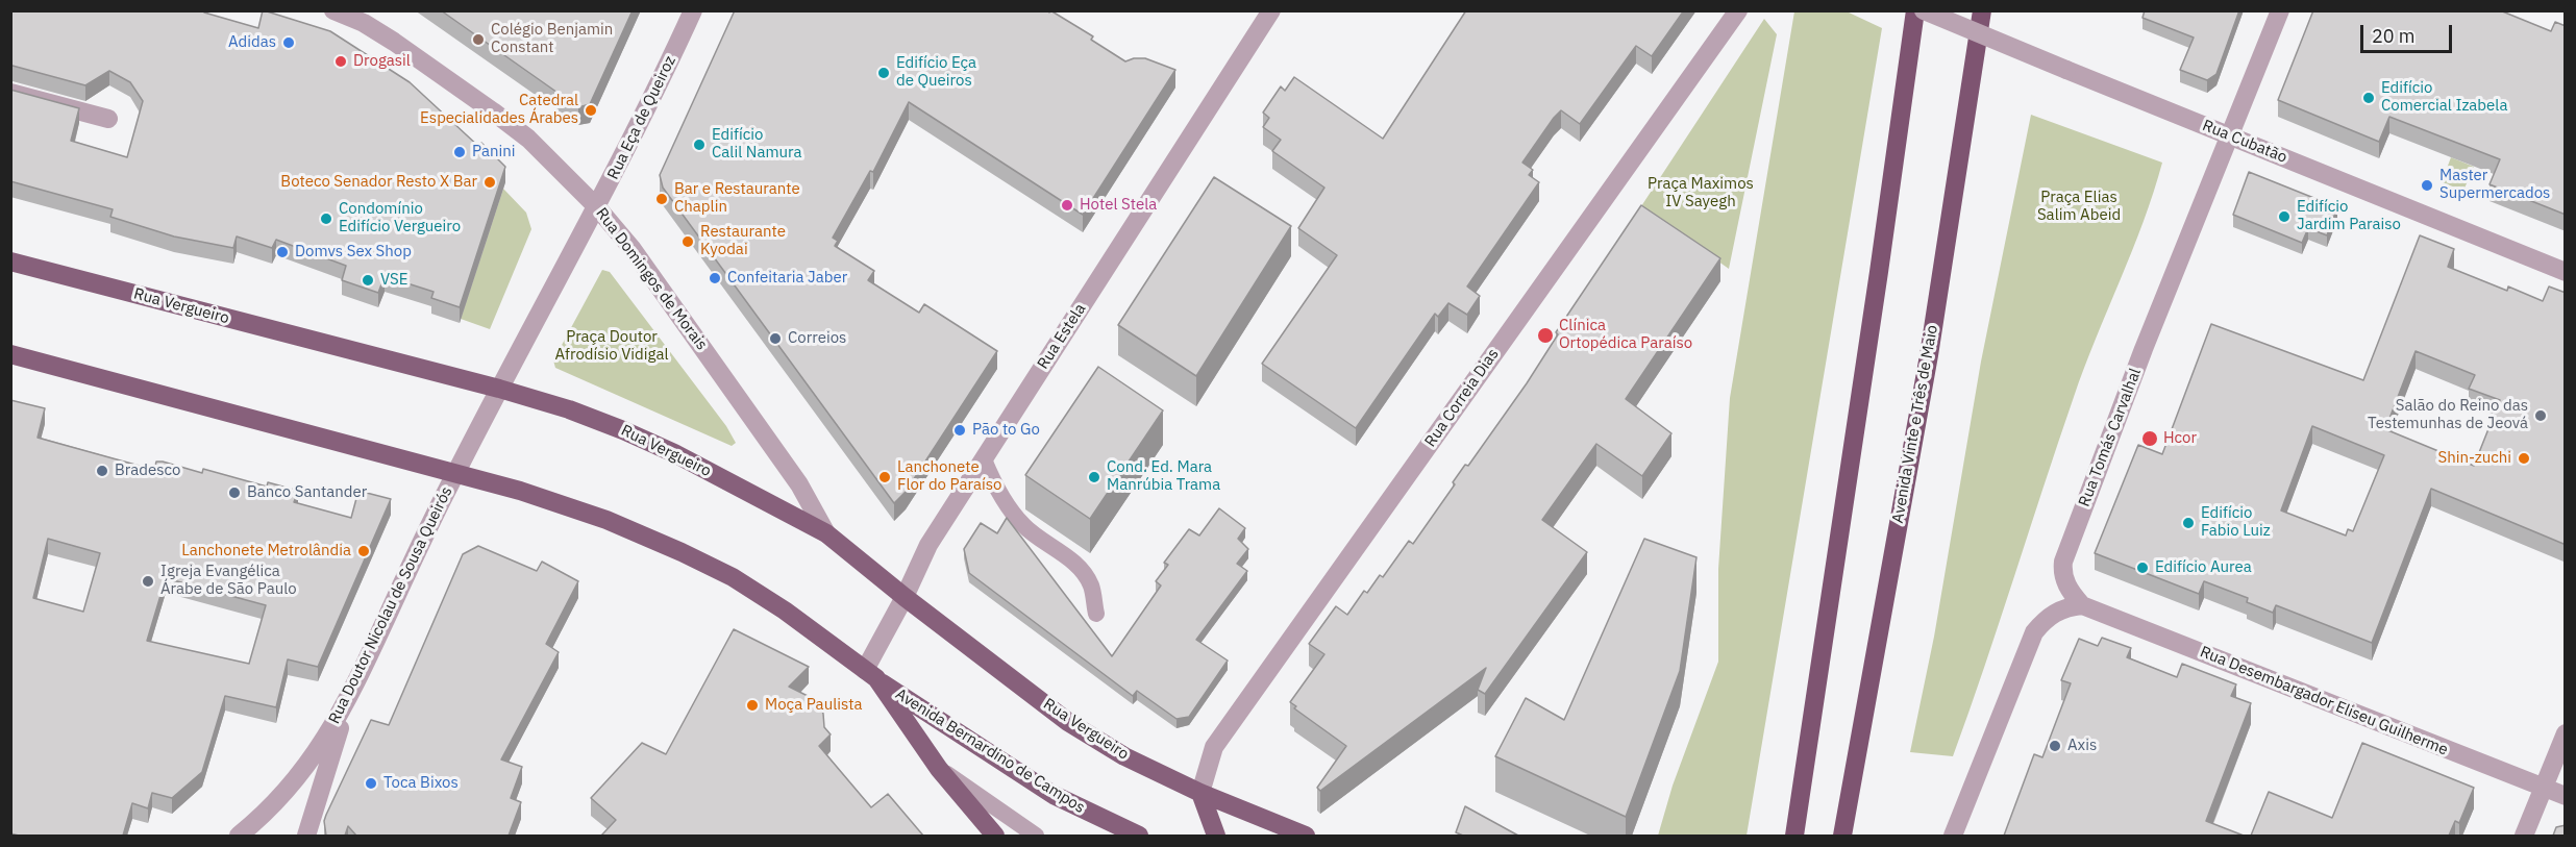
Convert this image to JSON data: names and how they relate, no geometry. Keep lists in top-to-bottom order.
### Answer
{
  "streets": {
    "highway": ["Avenida Vinte e Três de Maio"],
    "main road": ["Rua Vergueiro", "Avenida Bernardino de Campos"],
    "street": [
      "Rua Eça de Queiroz",
      "Rua Cubatão",
      "Rua Domingos de Morais",
      "Rua Estela",
      "Rua Correia Dias",
      "Rua Tomás Carvalhal",
      "Rua Doutor Nicolau de Sousa Queirós",
      "Rua Desembargador Eliseu Guilherme"
    ]
  },
  "crossings": [
    ["Rua Eça de Queiroz", "Rua Domingos de Morais"],
    ["Rua Eça de Queiroz", "Rua Vergueiro"],
    ["Rua Eça de Queiroz", "Rua Doutor Nicolau de Sousa Queirós"],
    ["Rua Cubatão", "Rua Tomás Carvalhal"],
    ["Rua Domingos de Morais", "Rua Vergueiro"],
    ["Rua Vergueiro", "Rua Estela"],
    ["Rua Vergueiro", "Rua Correia Dias"],
    ["Rua Vergueiro", "Rua Doutor Nicolau de Sousa Queirós"],
    ["Rua Estela", "Avenida Bernardino de Campos"],
    ["Rua Tomás Carvalhal", "Rua Desembargador Eliseu Guilherme"]
  ],
  "parks": ["Praça Maximos IV Sayegh", "Praça Elias Salim Abeid", "Praça Doutor Afrodísio Vidigal"],
  "places": [
    "Colégio Benjamin Constant",
    "Adidas",
    "Drogasil",
    "Edifício Eça de Queiros",
    "Edifício Comercial Izabela",
    "Catedral Especialidades Árabes",
    "Edifício Calil Namura",
    "Panini",
    "Boteco Senador Resto X Bar",
    "Master Supermercados",
    "Bar e Restaurante Chaplin",
    "Hotel Stela",
    "Edifício Jardim Paraiso",
    "Condomínio Edifício Vergueiro",
    "Restaurante Kyodai",
    "Domvs Sex Shop",
    "Confeitaria Jaber",
    "VSE",
    "Clínica Ortopédica Paraíso",
    "Correios",
    "Salão do Reino das Testemunhas de Jeová",
    "Pão to Go",
    "Hcor",
    "Shin-zuchi",
    "Bradesco",
    "Lanchonete Flor do Paraíso",
    "Cond. Ed. Mara Manrúbia Trama",
    "Banco Santander",
    "Edifício Fabio Luiz",
    "Lanchonete Metrolândia",
    "Edifício Aurea",
    "Igreja Evangélica Árabe de São Paulo",
    "Moça Paulista",
    "Axis",
    "Toca Bixos"
  ],
  "scale_bar": "20 m"
}
